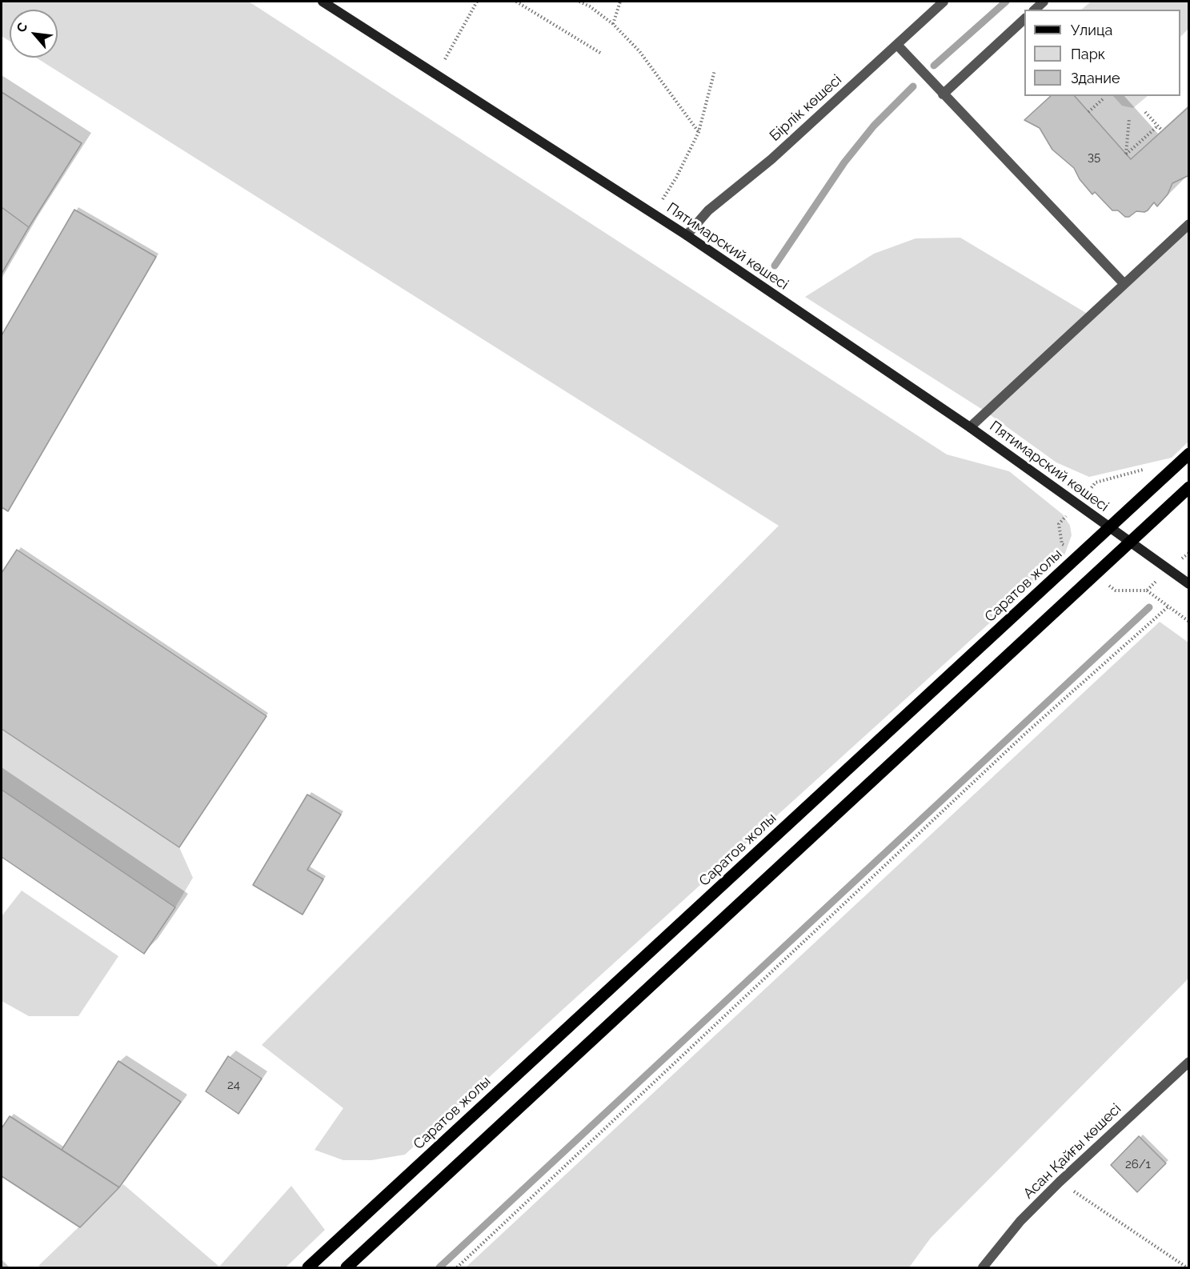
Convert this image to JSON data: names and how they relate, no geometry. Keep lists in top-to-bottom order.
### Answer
{
  "streets": {
    "main road": ["Пятимарский көшесі", "Саратов жолы"],
    "street": ["Бірлік көшесі", "Асан Қайғы көшесі"]
  },
  "crossings": [
    ["Бірлік көшесі", "Пятимарский көшесі"],
    ["Пятимарский көшесі", "Саратов жолы"]
  ],
  "house_numbers": ["35", "24", "26/1"],
  "legend": ["Улица", "Парк", "Здание"],
  "north": "top left"
}
